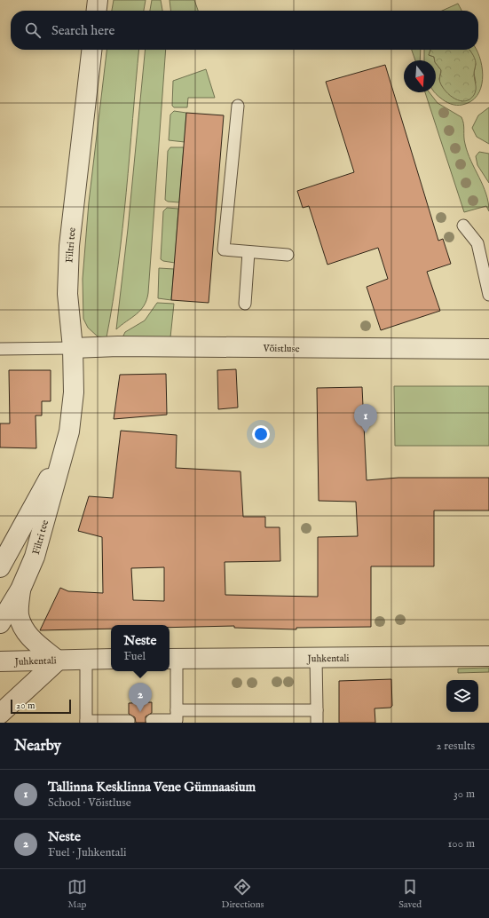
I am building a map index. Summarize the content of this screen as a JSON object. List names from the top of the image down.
{
  "streets": {
    "street": ["Filtri tee", "Võistluse", "Juhkentali"]
  },
  "crossings": [
    ["Filtri tee", "Võistluse"]
  ],
  "scale_bar": "20 m",
  "north": "bottom",
  "page": {
    "search": "Search here",
    "pins": ["1", "2"],
    "popup": ["Neste", "Fuel"],
    "scale": "20 m",
    "heading": ["Nearby", "2 results"],
    "list": [
      {
        "mark": "1",
        "name": "Tallinna Kesklinna Vene Gümnaasium",
        "note": "School · Võistluse",
        "value": "30 m"
      },
      {
        "mark": "2",
        "name": "Neste",
        "note": "Fuel · Juhkentali",
        "value": "100 m"
      }
    ],
    "nav": ["Map", "Directions", "Saved"]
  }
}
